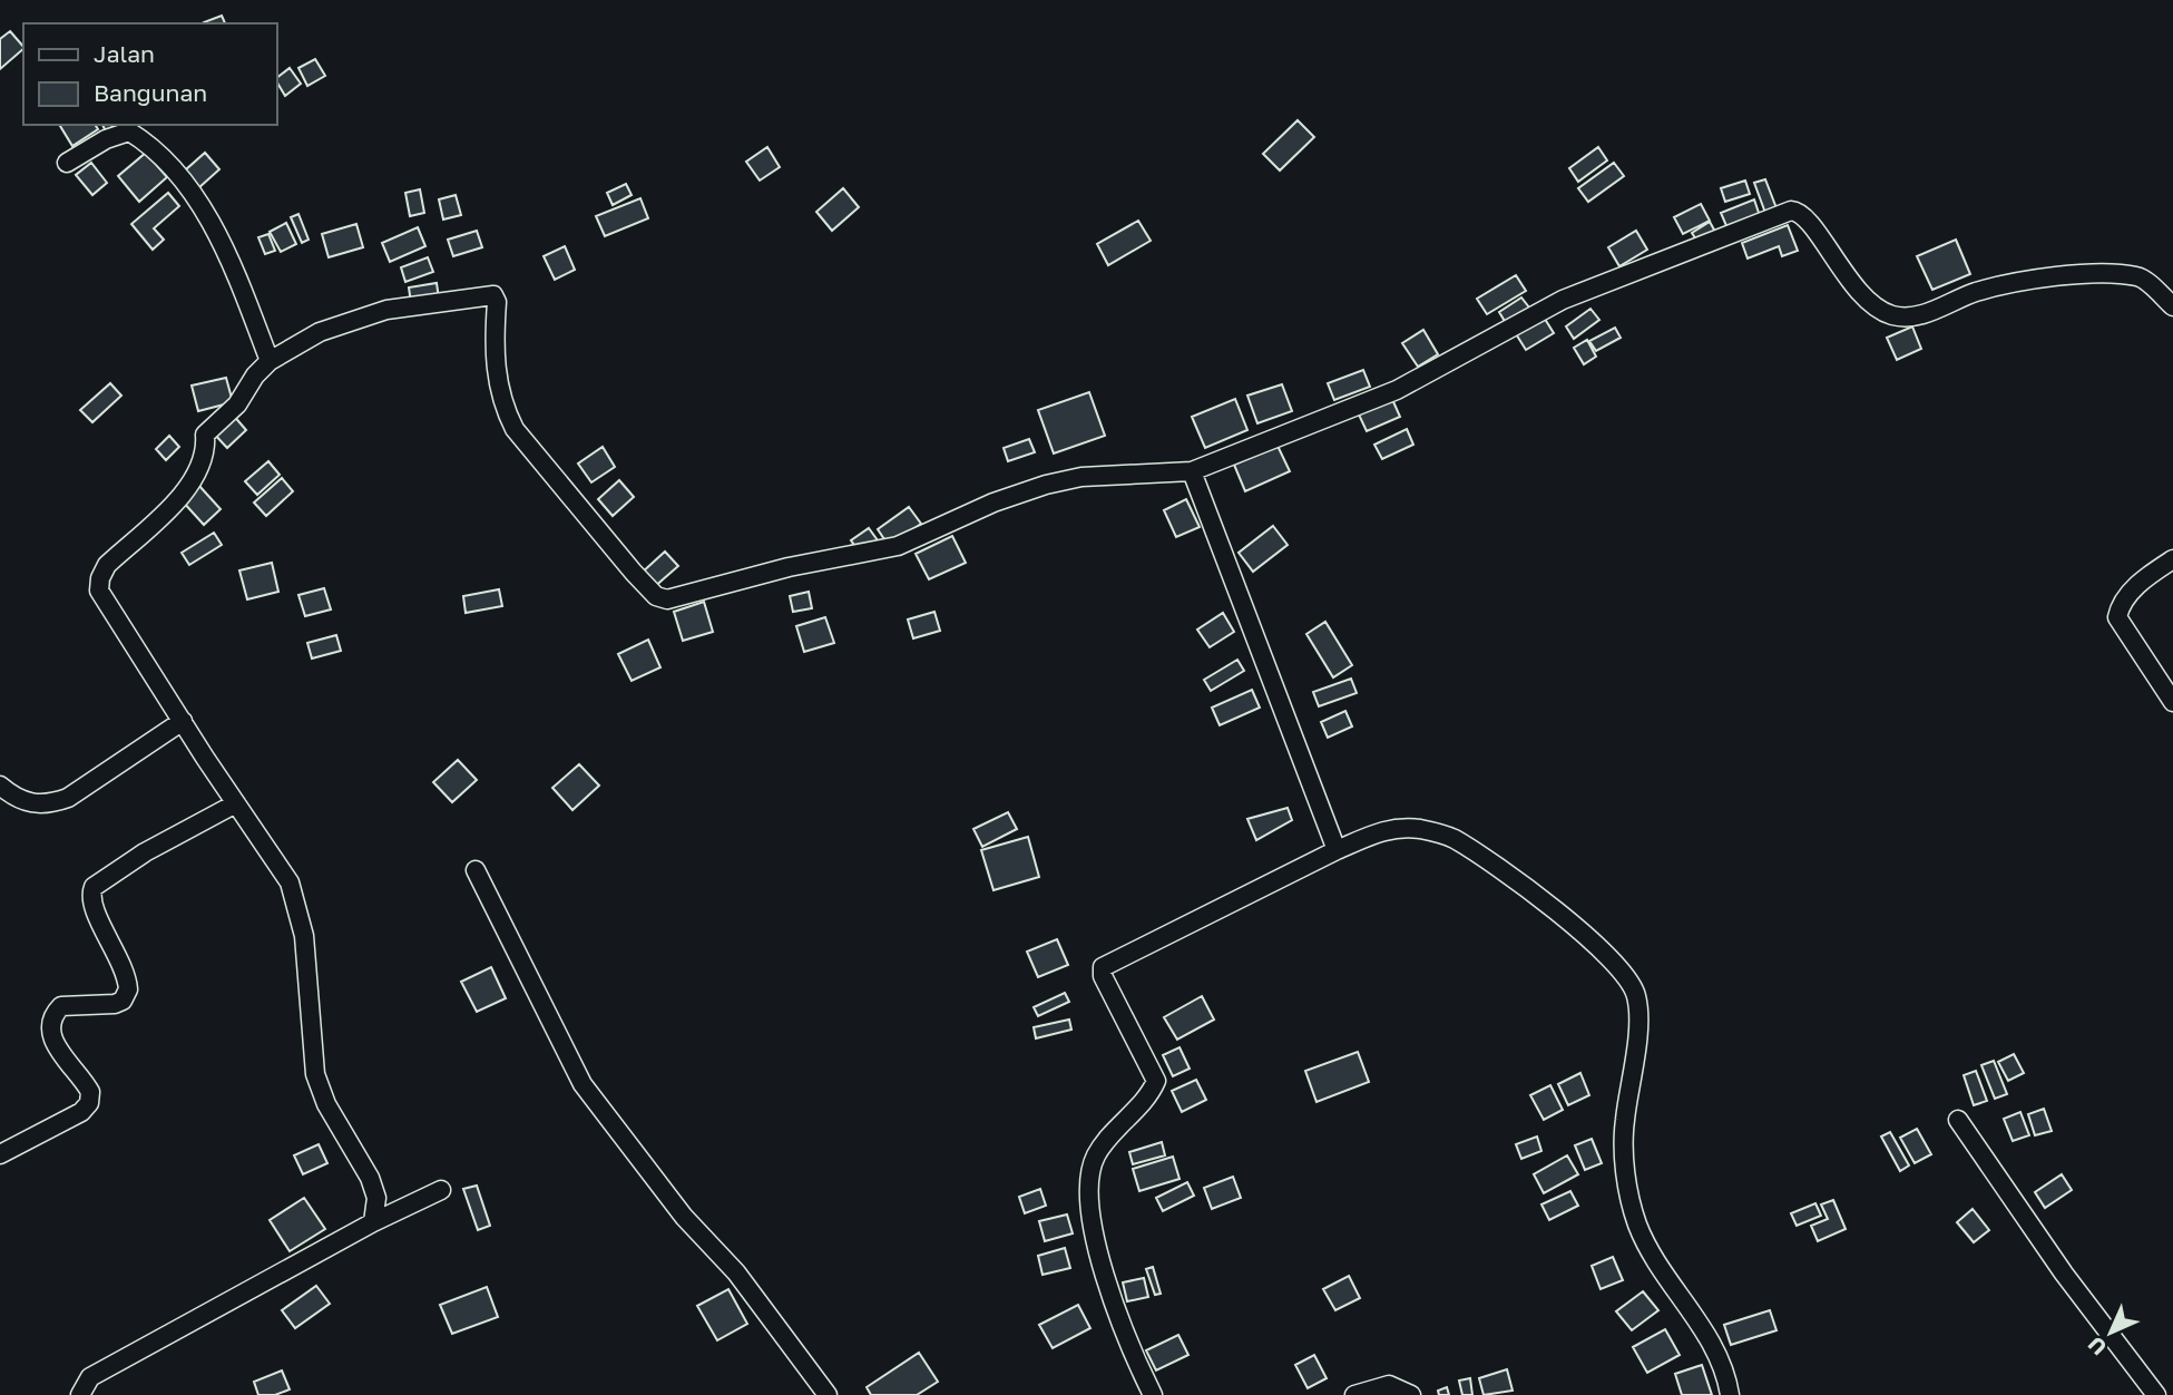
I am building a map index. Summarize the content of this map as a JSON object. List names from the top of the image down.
{
  "legend": ["Jalan", "Bangunan"],
  "north": "bottom left"
}
